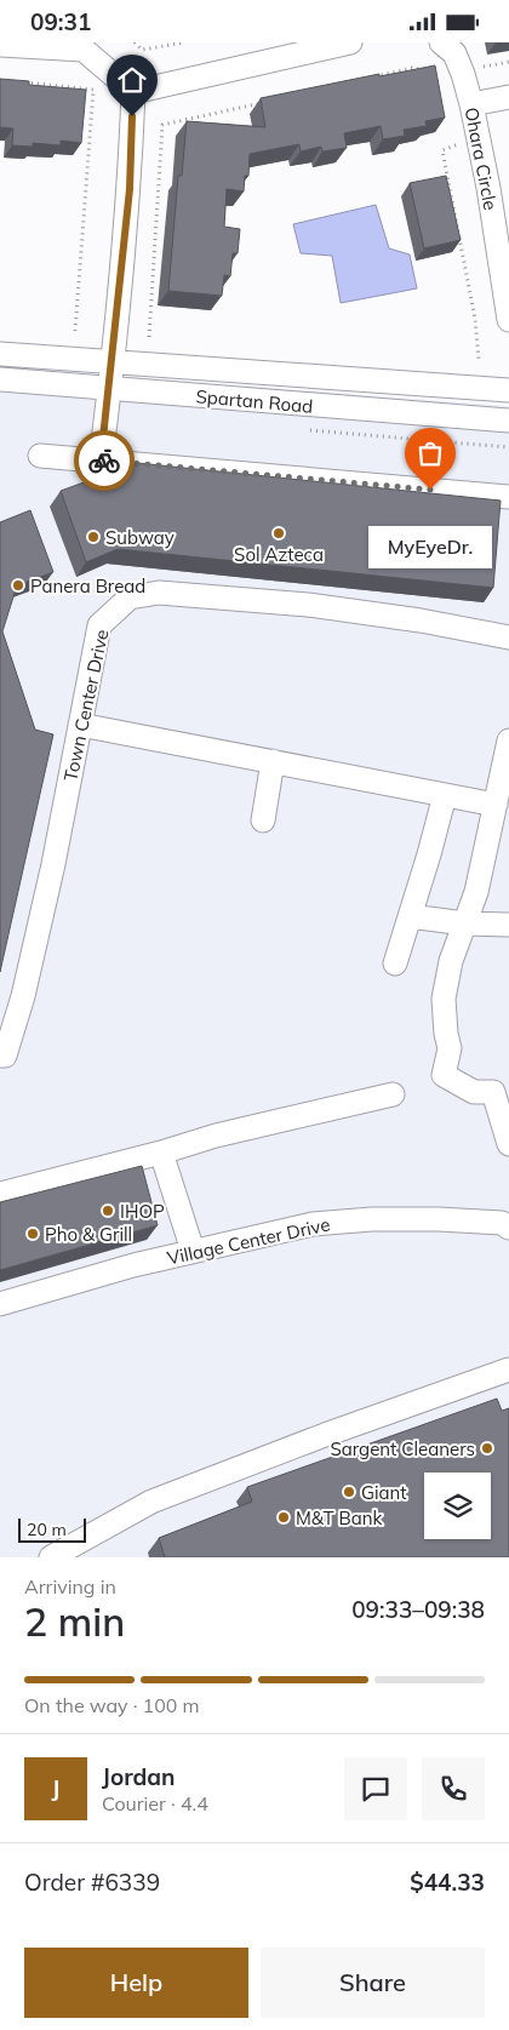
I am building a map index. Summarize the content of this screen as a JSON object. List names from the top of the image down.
{
  "streets": {
    "street": [
      "Ohara Circle",
      "Spartan Road",
      "Town Center Drive",
      "Village Center Drive"
    ]
  },
  "places": [
    "MyEyeDr.",
    "Sol Azteca",
    "Subway",
    "Panera Bread",
    "IHOP",
    "Pho & Grill",
    "Sargent Cleaners",
    "Giant",
    "M&T Bank"
  ],
  "scale_bar": "20 m",
  "page": {
    "status": "09:31",
    "bubble": "MyEyeDr.",
    "scale": "20 m",
    "heading": ["2 min", "Arriving in", "09:33–09:38"],
    "panel": [
      "Jordan",
      "Courier · 4.4",
      "Order #6339",
      "$44.33"
    ],
    "bar": "On the way · 100 m",
    "round": "J",
    "buttons": ["Help", "Share"]
  }
}
